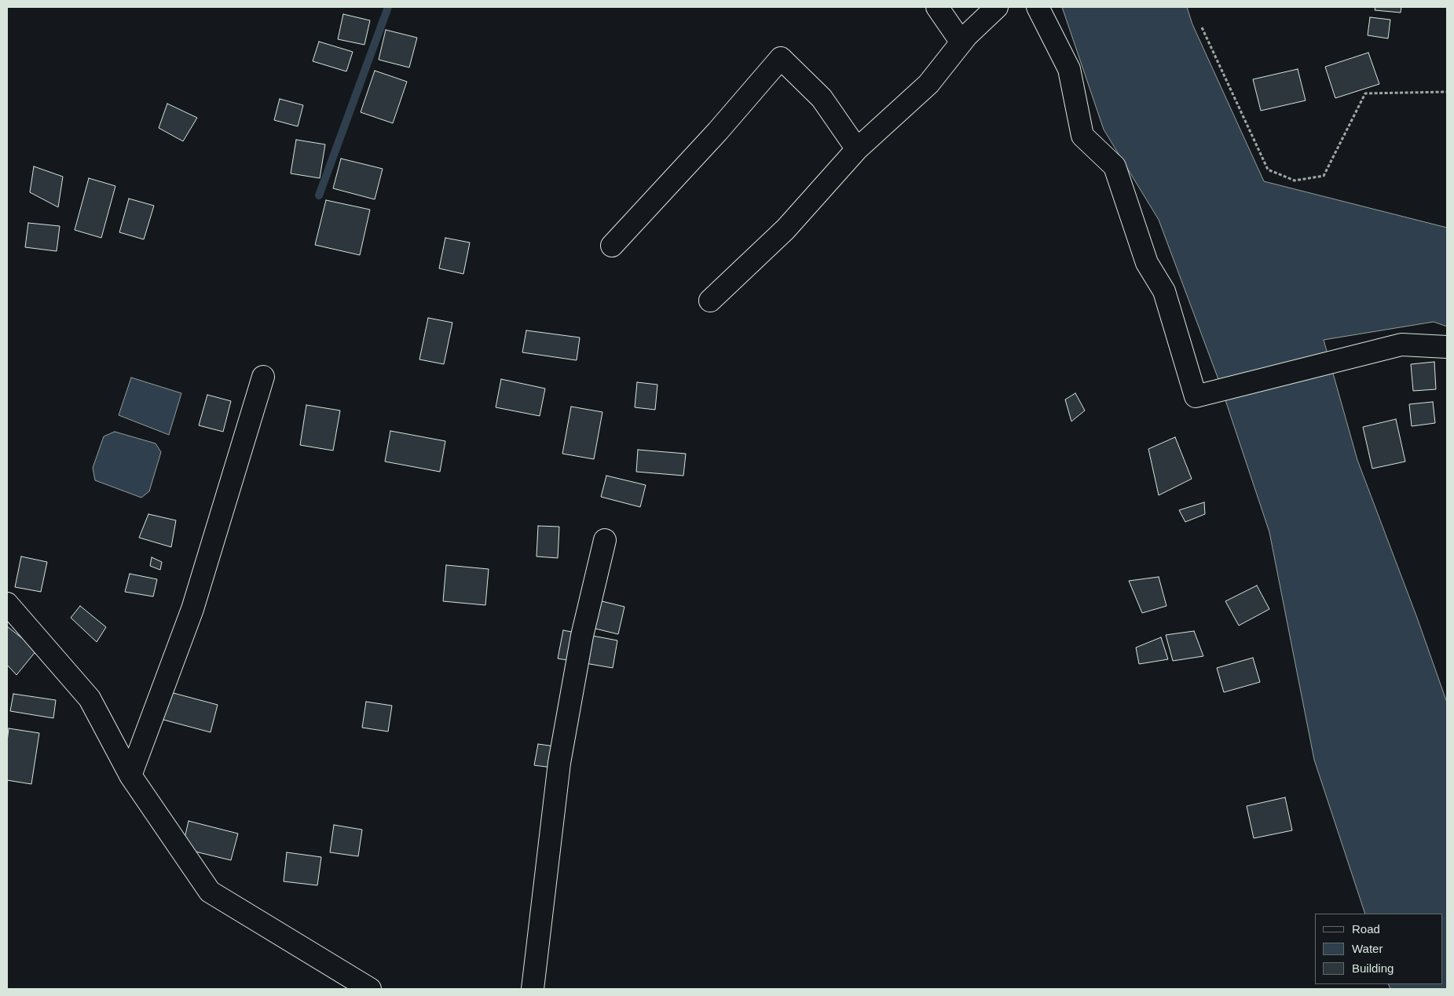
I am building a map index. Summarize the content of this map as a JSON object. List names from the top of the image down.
{
  "legend": ["Road", "Water", "Building"]
}
